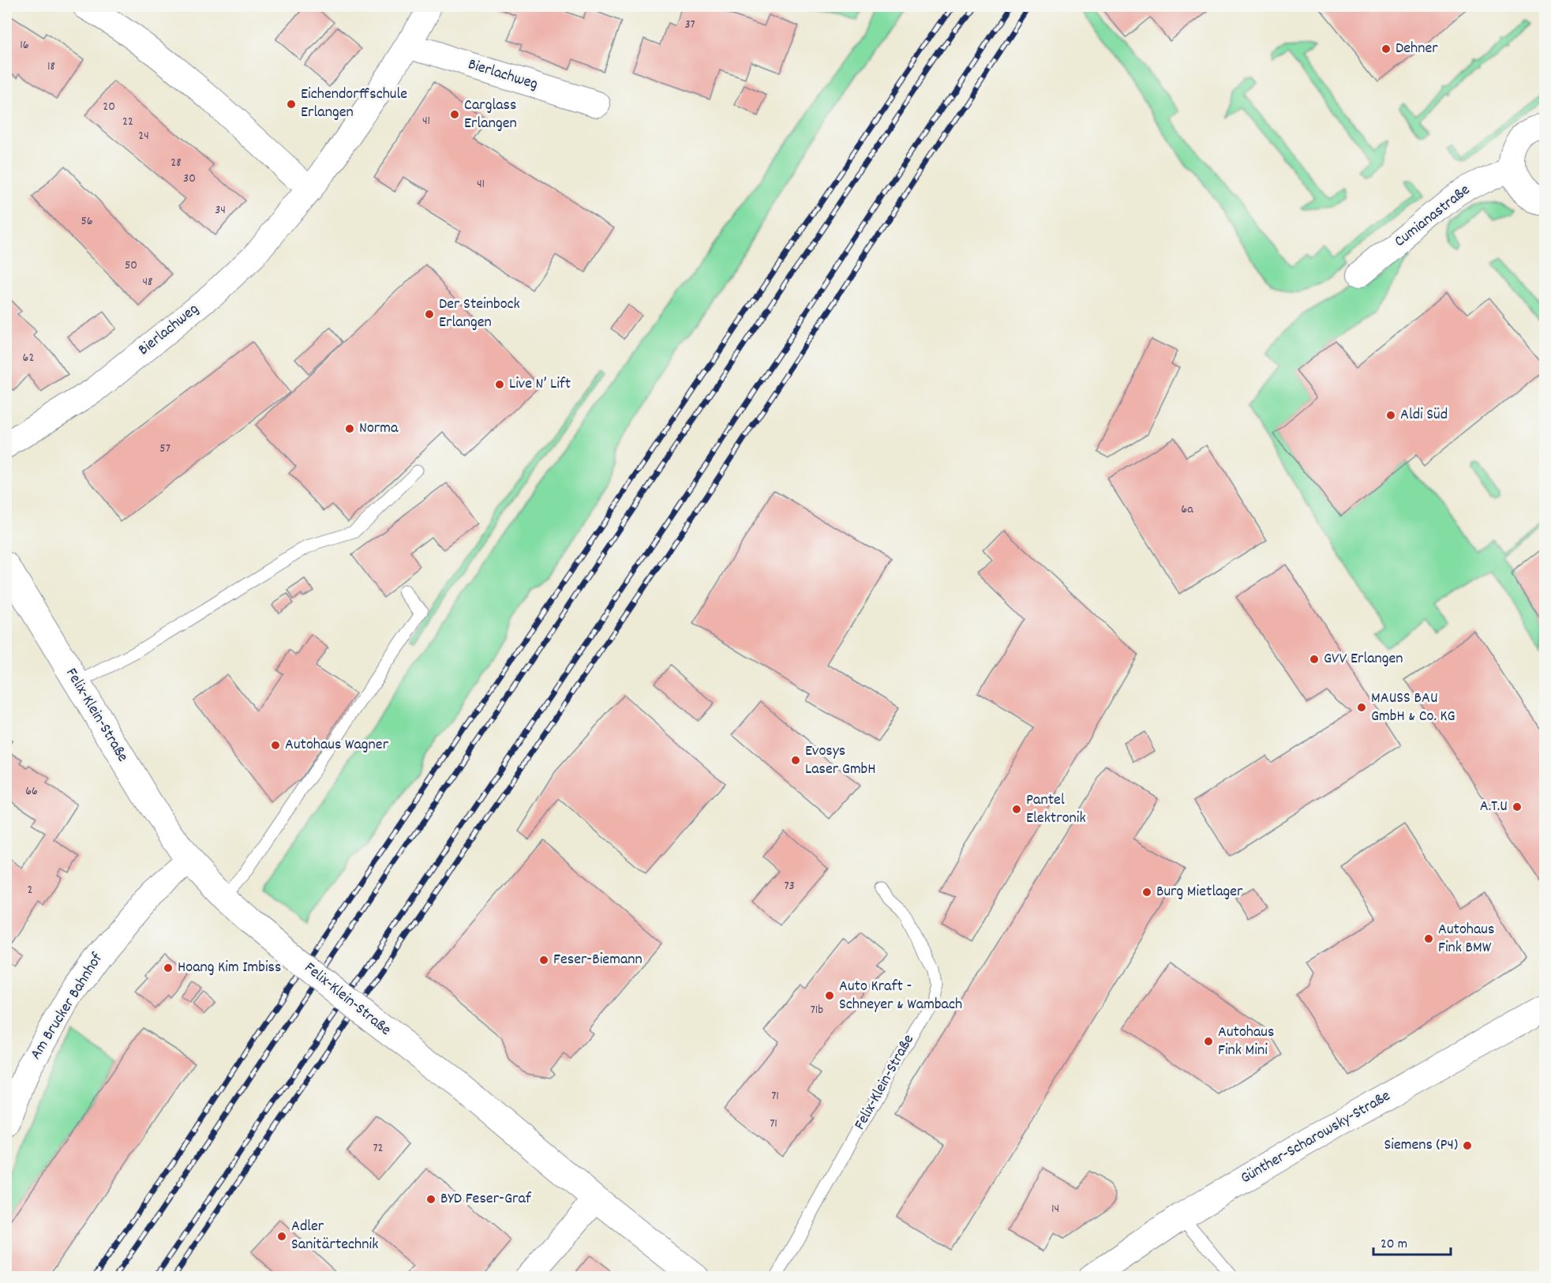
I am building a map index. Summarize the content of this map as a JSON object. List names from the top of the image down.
{
  "streets": {
    "street": [
      "Bierlachweg",
      "Cumianastraße",
      "Felix-Klein-Straße",
      "Am Brucker Bahnhof",
      "Günther-Scharowsky-Straße"
    ]
  },
  "crossings": [
    ["Felix-Klein-Straße", "Am Brucker Bahnhof"]
  ],
  "places": [
    "Dehner",
    "Eichendorffschule Erlangen",
    "Carglass Erlangen",
    "Der Steinbock Erlangen",
    "Live N’ Lift",
    "Aldi Süd",
    "Norma",
    "GVV Erlangen",
    "MAUSS BAU GmbH & Co. KG",
    "Autohaus Wagner",
    "Evosys Laser GmbH",
    "A.T.U",
    "Pantel Elektronik",
    "Burg Mietlager",
    "Autohaus Fink BMW",
    "Feser-Biemann",
    "Hoang Kim Imbiss",
    "Auto Kraft - Schneyer & Wambach",
    "Autohaus Fink Mini",
    "Siemens (P4)",
    "BYD Feser-Graf",
    "Adler Sanitärtechnik"
  ],
  "house_numbers": [
    "37",
    "16",
    "18",
    "20",
    "41",
    "22",
    "24",
    "28",
    "30",
    "41",
    "34",
    "56",
    "50",
    "48",
    "62",
    "57",
    "6a",
    "66",
    "73",
    "2",
    "71b",
    "71",
    "71",
    "72",
    "14"
  ],
  "scale_bar": "20 m"
}
